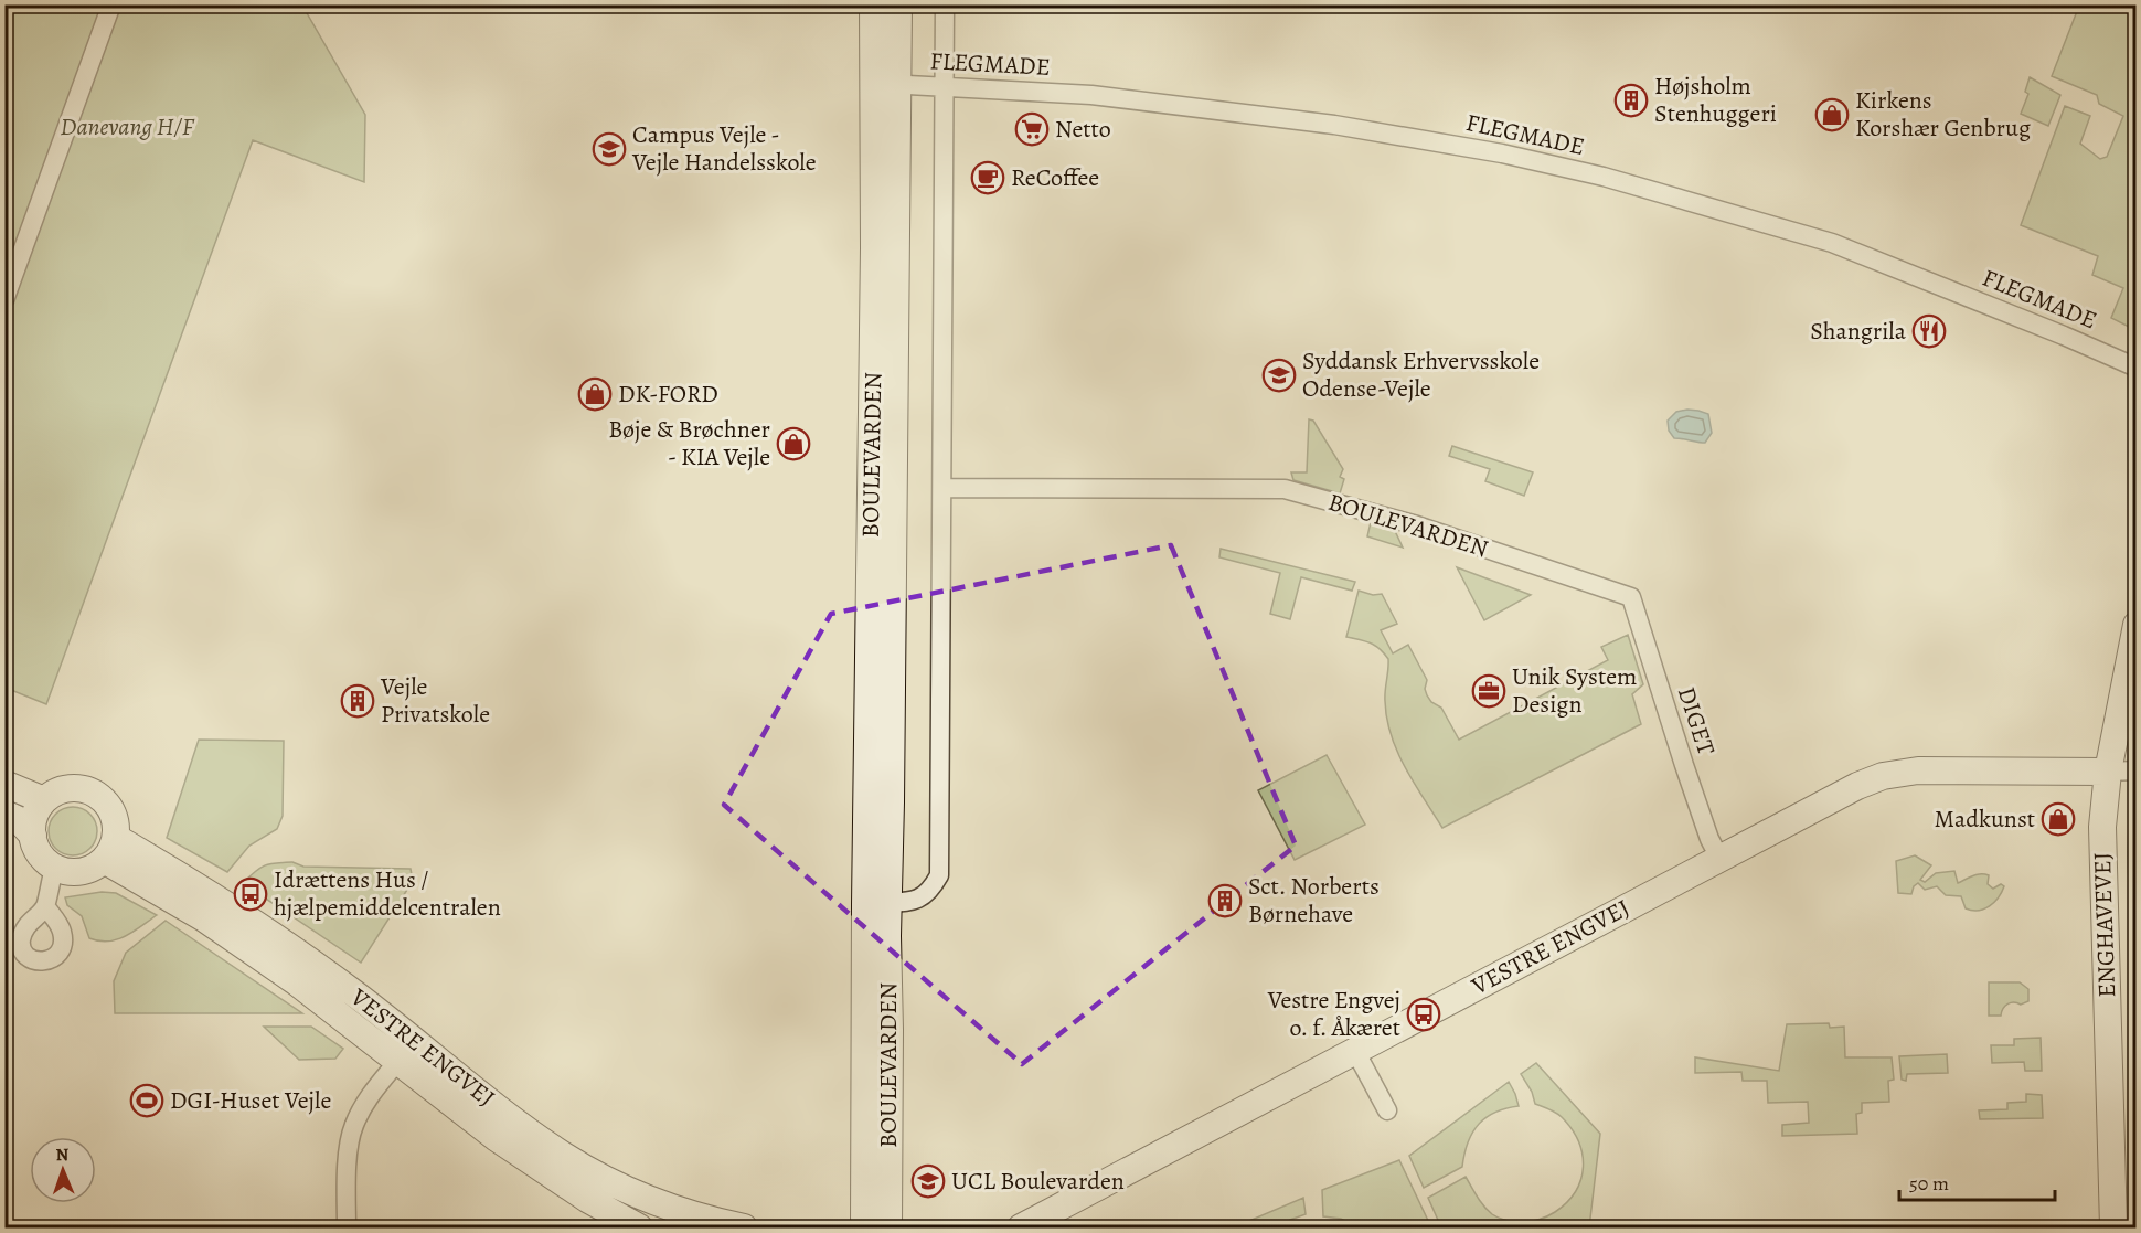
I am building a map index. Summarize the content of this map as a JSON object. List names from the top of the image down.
{
  "streets": {
    "street": [
      "FLEGMADE",
      "BOULEVARDEN",
      "DIGET",
      "ENGHAVEVEJ",
      "VESTRE ENGVEJ"
    ]
  },
  "crossings": [
    ["FLEGMADE", "BOULEVARDEN"],
    ["BOULEVARDEN", "DIGET"],
    ["DIGET", "VESTRE ENGVEJ"],
    ["ENGHAVEVEJ", "VESTRE ENGVEJ"]
  ],
  "parks": ["Danevang H/F"],
  "places": {
    "building": ["Højsholm Stenhuggeri", "Vejle Privatskole", "Sct. Norberts Børnehave"],
    "shop": [
      "Kirkens Korshær Genbrug",
      "DK-FORD",
      "Bøje & Brøchner - KIA Vejle",
      "Madkunst"
    ],
    "supermarket": ["Netto"],
    "school or university": ["Campus Vejle - Vejle Handelsskole", "Syddansk Erhvervsskole Odense-Vejle", "UCL Boulevarden"],
    "cafe": ["ReCoffee"],
    "restaurant": ["Shangrila"],
    "office": ["Unik System Design"],
    "bus stop": ["Idrættens Hus / hjælpemiddelcentralen", "Vestre Engvej o. f. Åkæret"],
    "sports": ["DGI-Huset Vejle"]
  },
  "scale_bar": "50 m",
  "north": "top"
}
